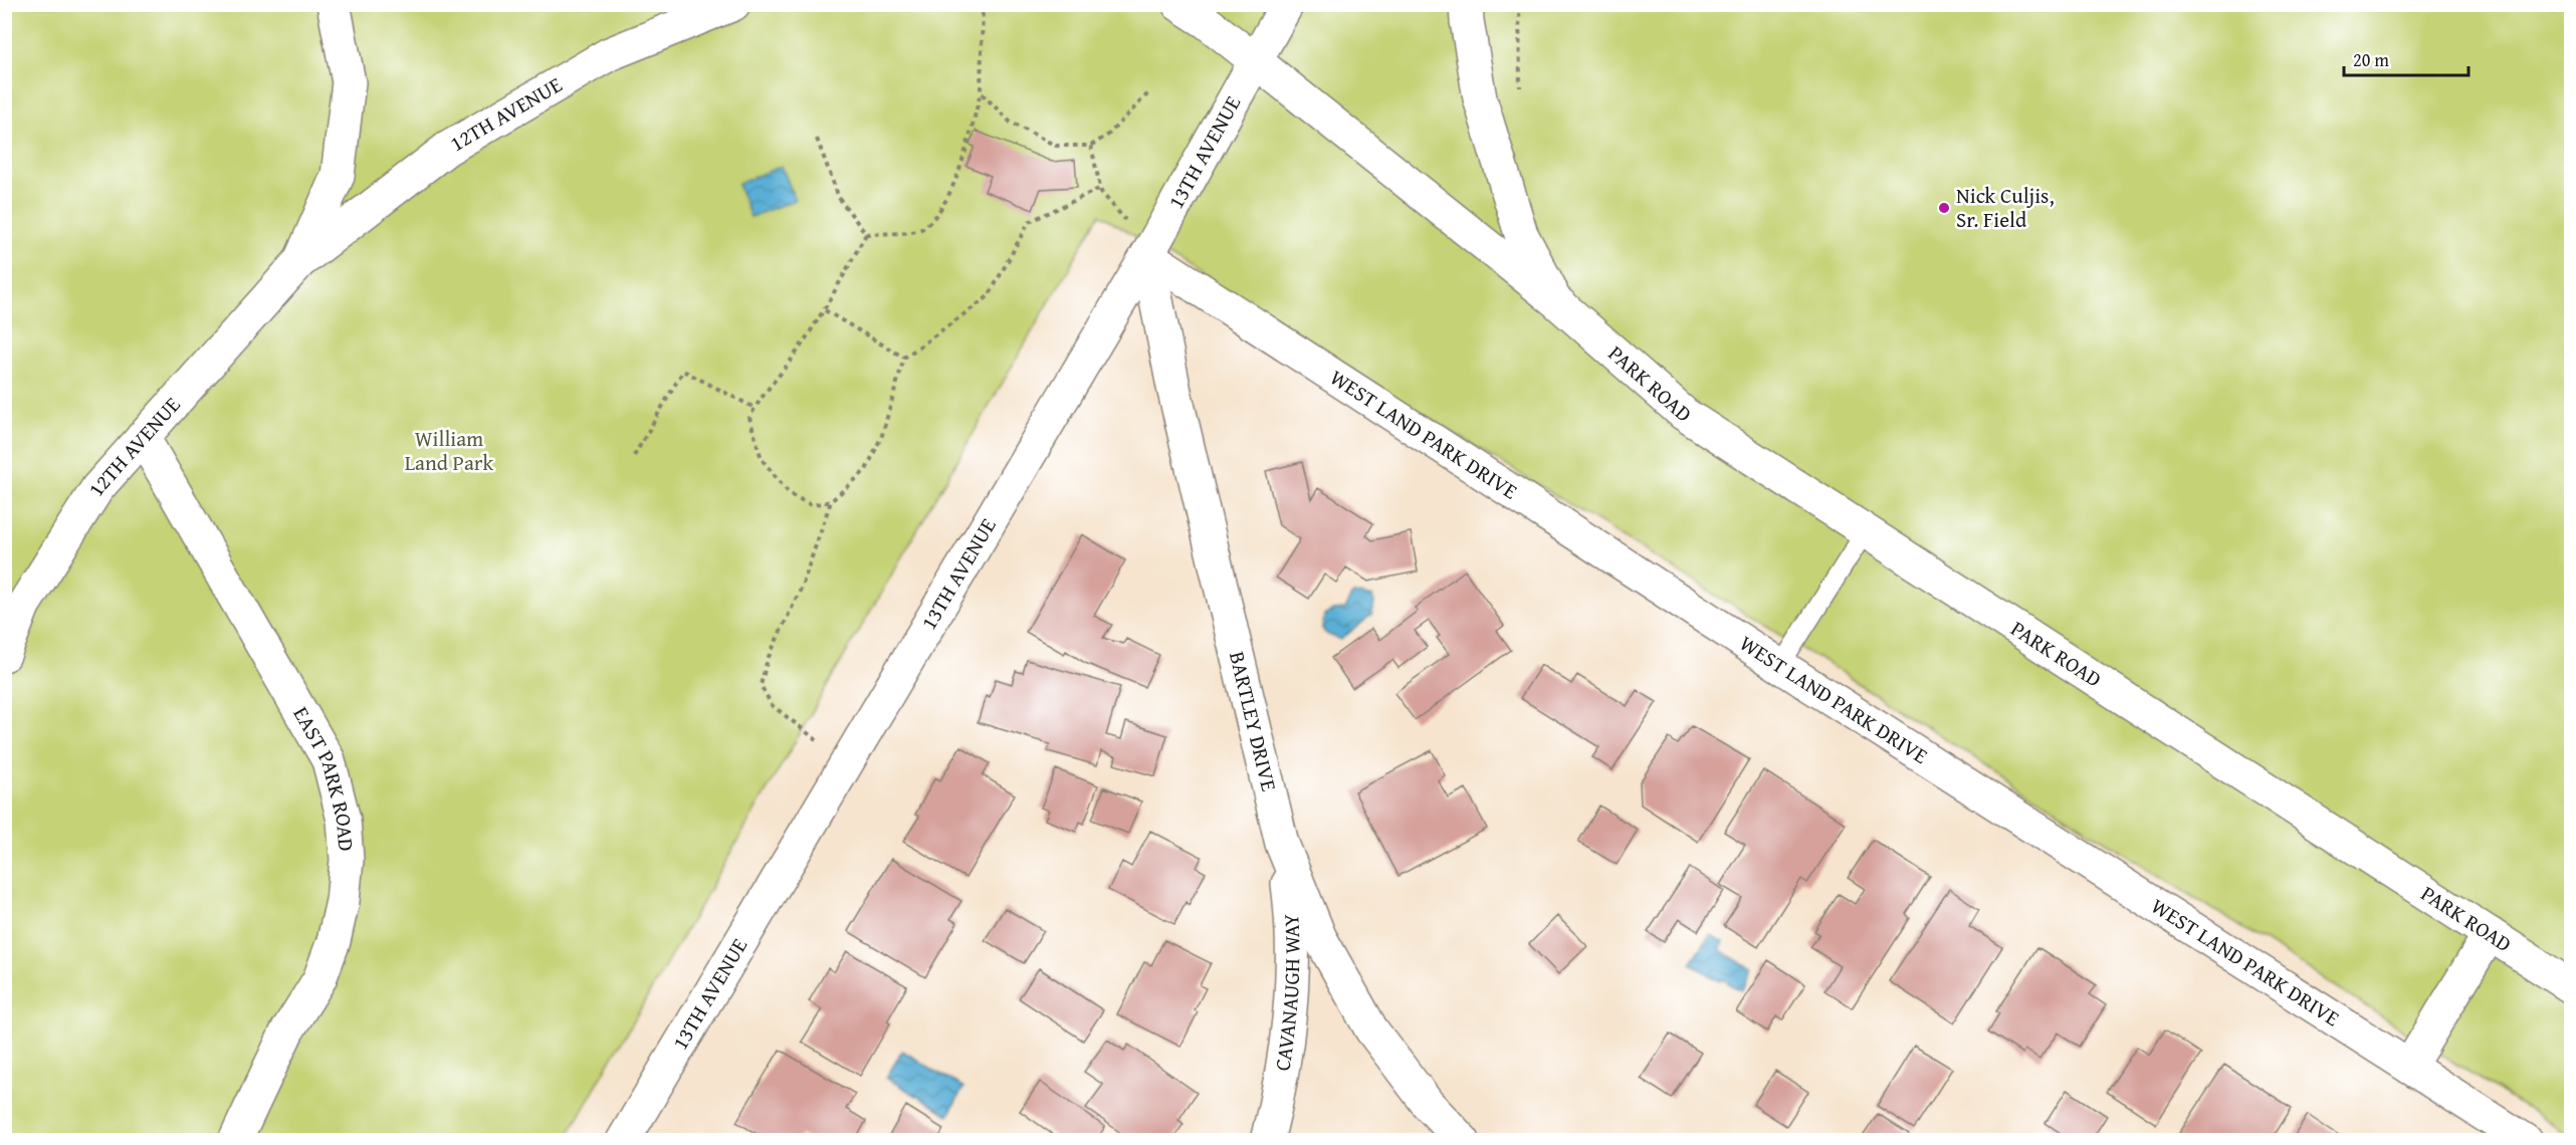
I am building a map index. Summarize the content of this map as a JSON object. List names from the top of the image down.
{
  "streets": {
    "street": [
      "12TH AVENUE",
      "13TH AVENUE",
      "PARK ROAD",
      "WEST LAND PARK DRIVE",
      "BARTLEY DRIVE",
      "EAST PARK ROAD",
      "CAVANAUGH WAY"
    ]
  },
  "crossings": [
    ["12TH AVENUE", "EAST PARK ROAD"],
    ["13TH AVENUE", "PARK ROAD"],
    ["13TH AVENUE", "WEST LAND PARK DRIVE"],
    ["13TH AVENUE", "BARTLEY DRIVE"],
    ["WEST LAND PARK DRIVE", "BARTLEY DRIVE"],
    ["BARTLEY DRIVE", "CAVANAUGH WAY"]
  ],
  "parks": ["William Land Park"],
  "places": ["Nick Culjis, Sr. Field"],
  "scale_bar": "20 m"
}
